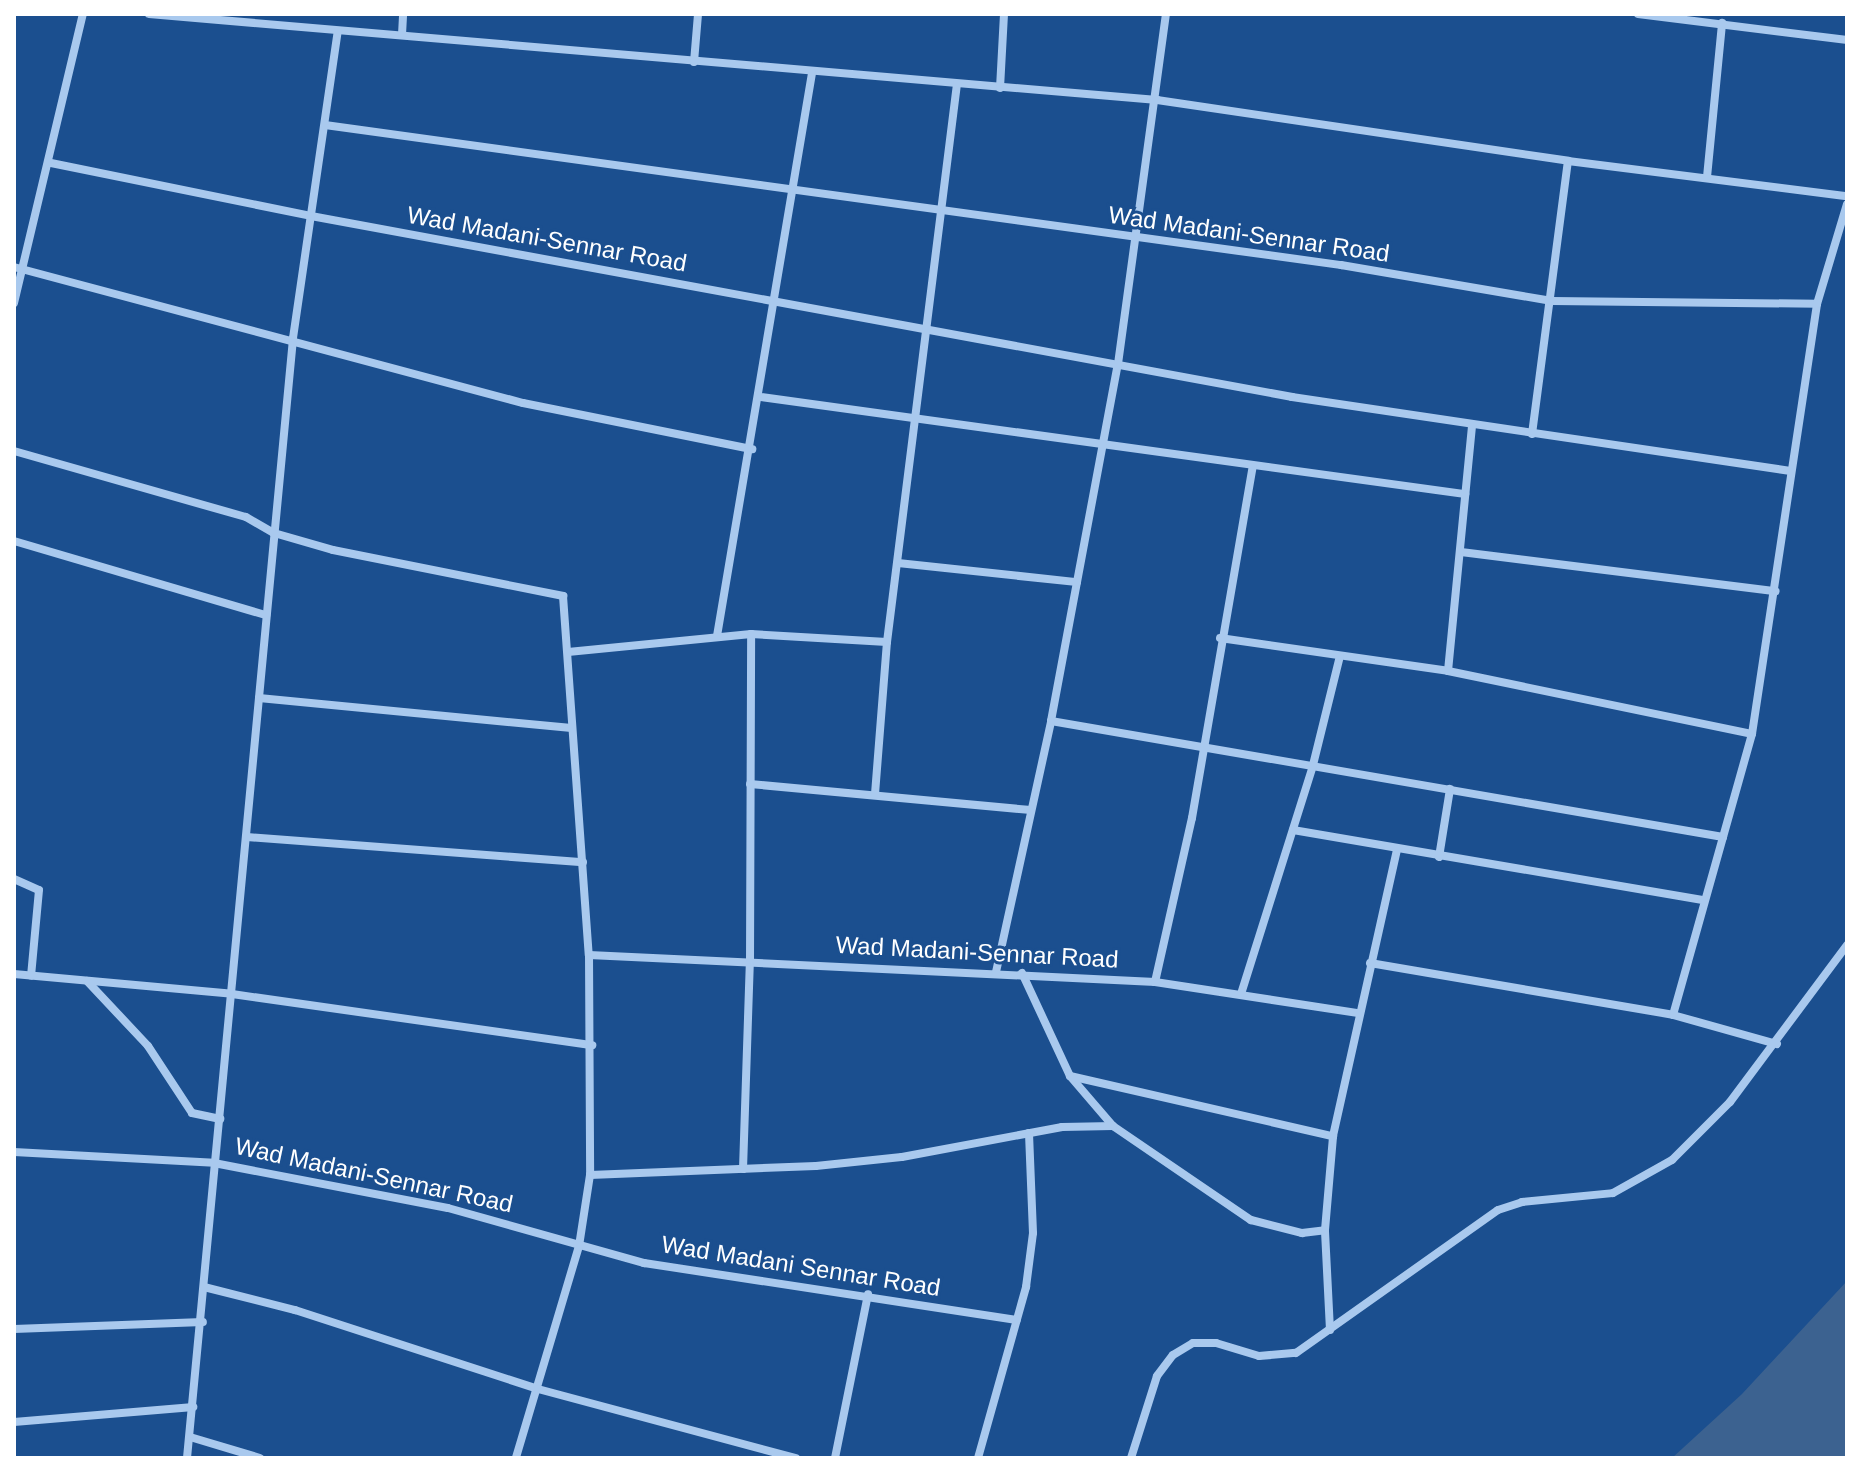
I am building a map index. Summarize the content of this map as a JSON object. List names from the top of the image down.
{
  "streets": {
    "street": ["Wad Madani-Sennar Road", "Wad Madani Sennar Road"]
  },
  "crossings": [
    ["Wad Madani-Sennar Road", "Wad Madani Sennar Road"]
  ]
}
